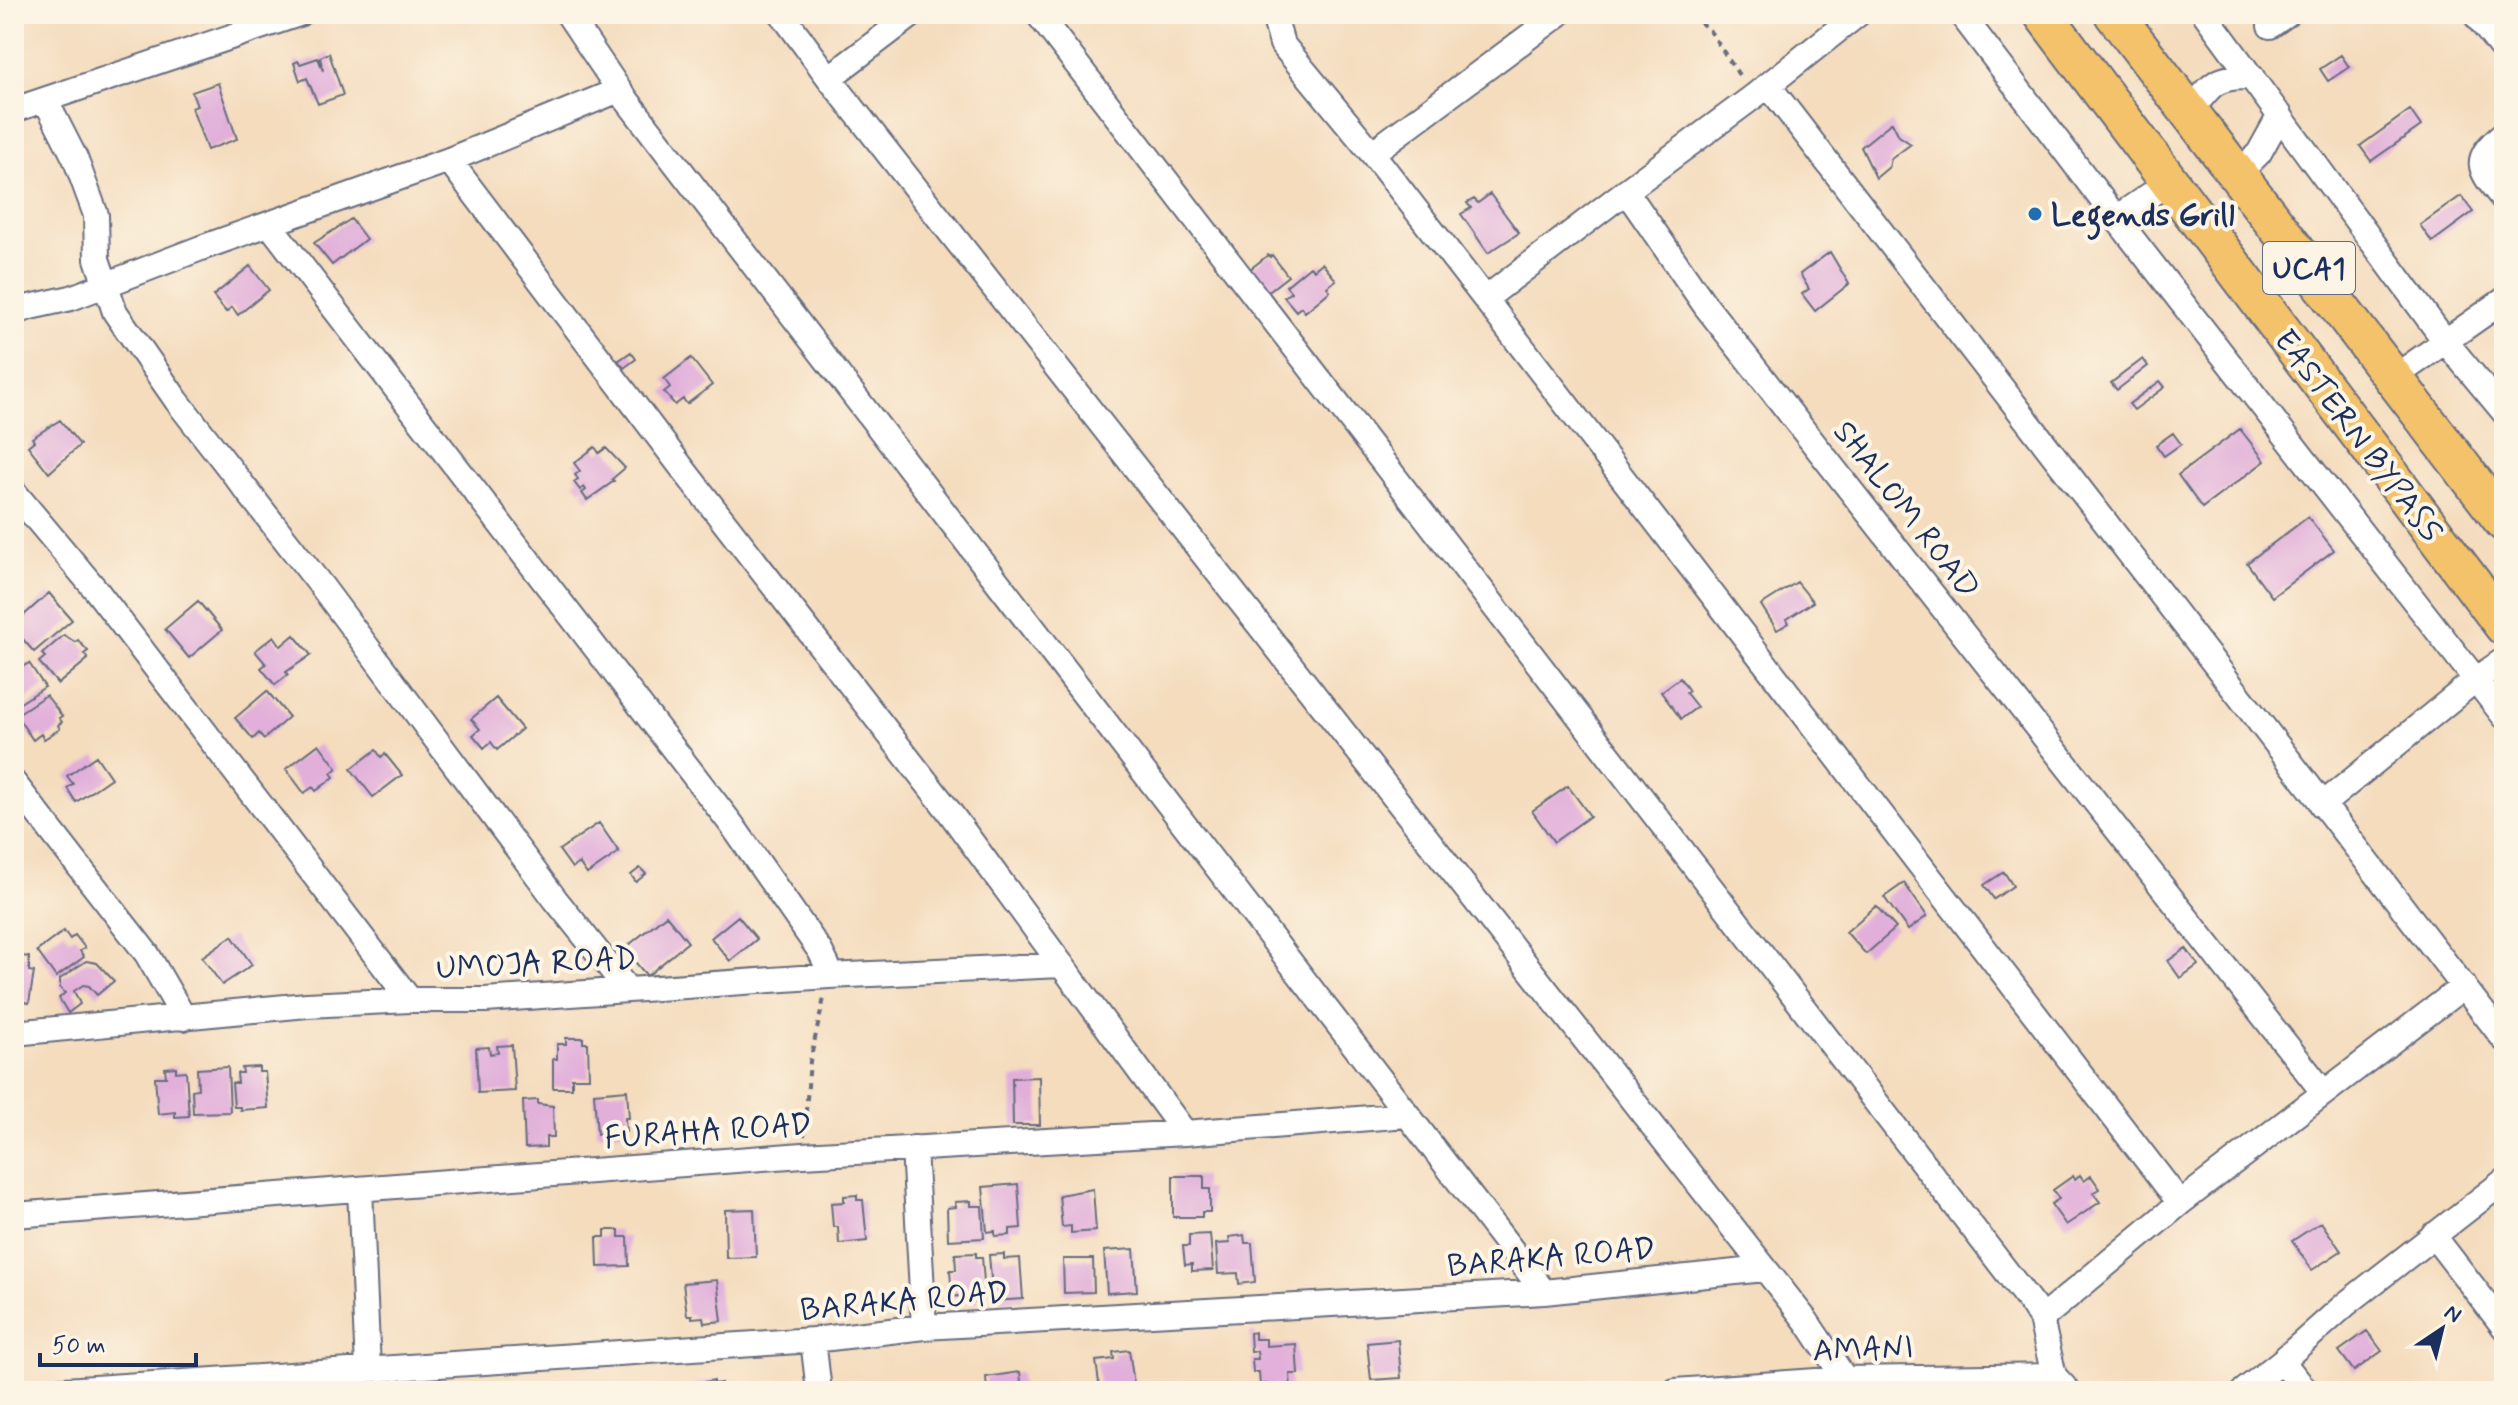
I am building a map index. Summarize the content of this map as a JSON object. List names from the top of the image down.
{
  "streets": {
    "main road": ["UCA1", "EASTERN BYPASS"],
    "street": [
      "SHALOM ROAD",
      "UMOJA ROAD",
      "FURAHA ROAD",
      "BARAKA ROAD",
      "AMANI"
    ]
  },
  "places": ["Legends Grill"],
  "scale_bar": "50 m",
  "north": "top right"
}
